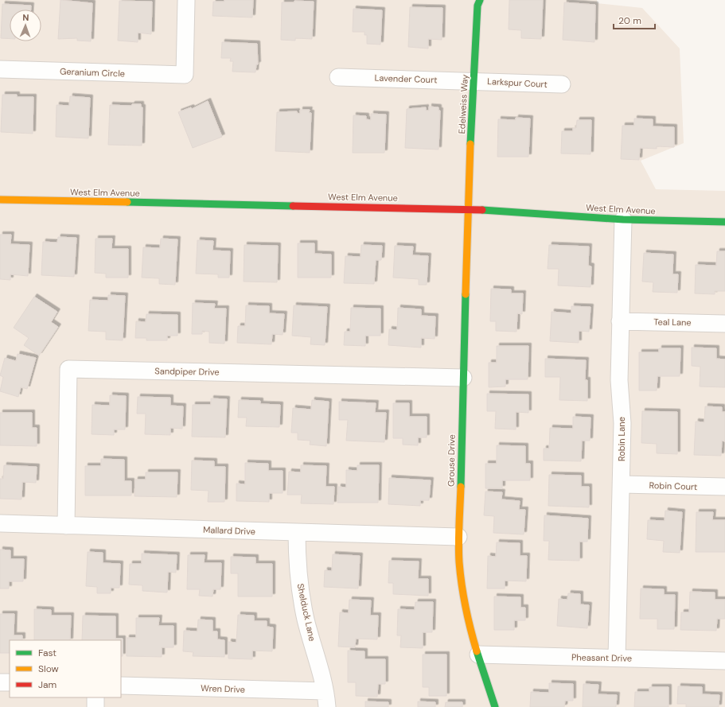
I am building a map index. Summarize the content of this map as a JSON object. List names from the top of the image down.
{
  "streets": {
    "street": [
      "Geranium Circle",
      "Lavender Court",
      "Larkspur Court",
      "Edelweiss Way",
      "West Elm Avenue",
      "Teal Lane",
      "Sandpiper Drive",
      "Robin Lane",
      "Grouse Drive",
      "Robin Court",
      "Mallard Drive",
      "Shelduck Lane",
      "Pheasant Drive",
      "Wren Drive"
    ]
  },
  "crossings": [
    ["Lavender Court", "Larkspur Court"],
    ["Lavender Court", "Edelweiss Way"],
    ["Larkspur Court", "Edelweiss Way"],
    ["Edelweiss Way", "West Elm Avenue"],
    ["Edelweiss Way", "Grouse Drive"],
    ["West Elm Avenue", "Robin Lane"],
    ["West Elm Avenue", "Grouse Drive"],
    ["Teal Lane", "Robin Lane"],
    ["Sandpiper Drive", "Grouse Drive"],
    ["Sandpiper Drive", "Mallard Drive"],
    ["Robin Lane", "Robin Court"],
    ["Robin Lane", "Pheasant Drive"],
    ["Grouse Drive", "Mallard Drive"],
    ["Grouse Drive", "Pheasant Drive"],
    ["Mallard Drive", "Shelduck Lane"],
    ["Shelduck Lane", "Wren Drive"]
  ],
  "legend": ["Fast", "Slow", "Jam"],
  "scale_bar": "20 m",
  "north": "top"
}
